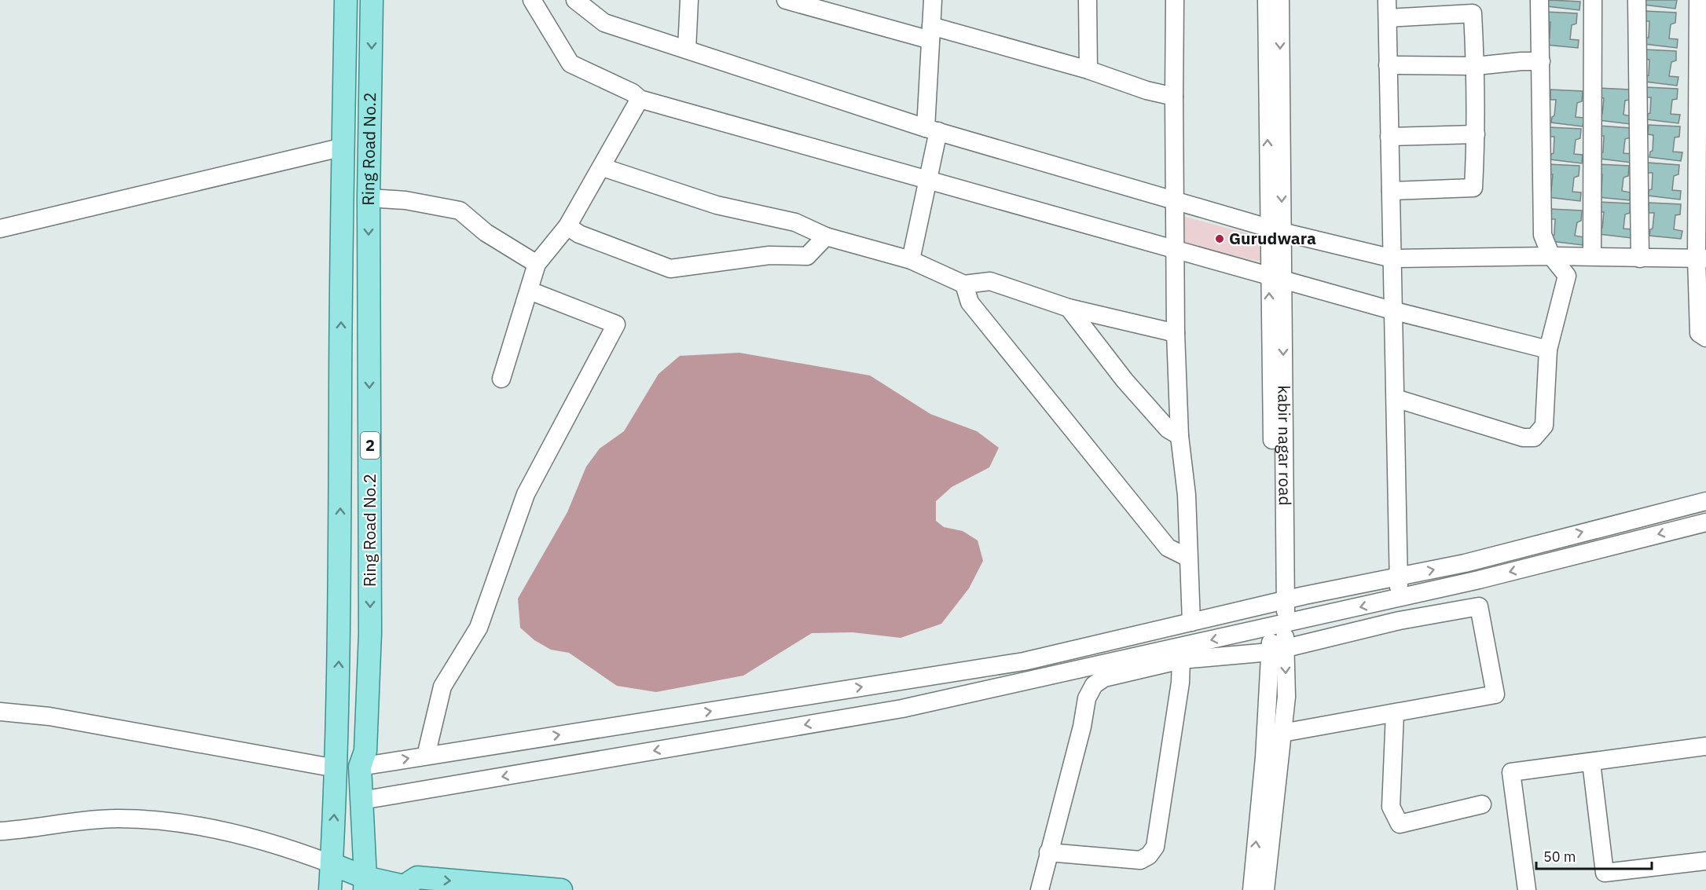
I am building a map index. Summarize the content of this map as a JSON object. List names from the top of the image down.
{
  "streets": {
    "main road": ["Ring Road No.2", "2"],
    "street": ["kabir nagar road"]
  },
  "places": ["Gurudwara"],
  "scale_bar": "50 m"
}
